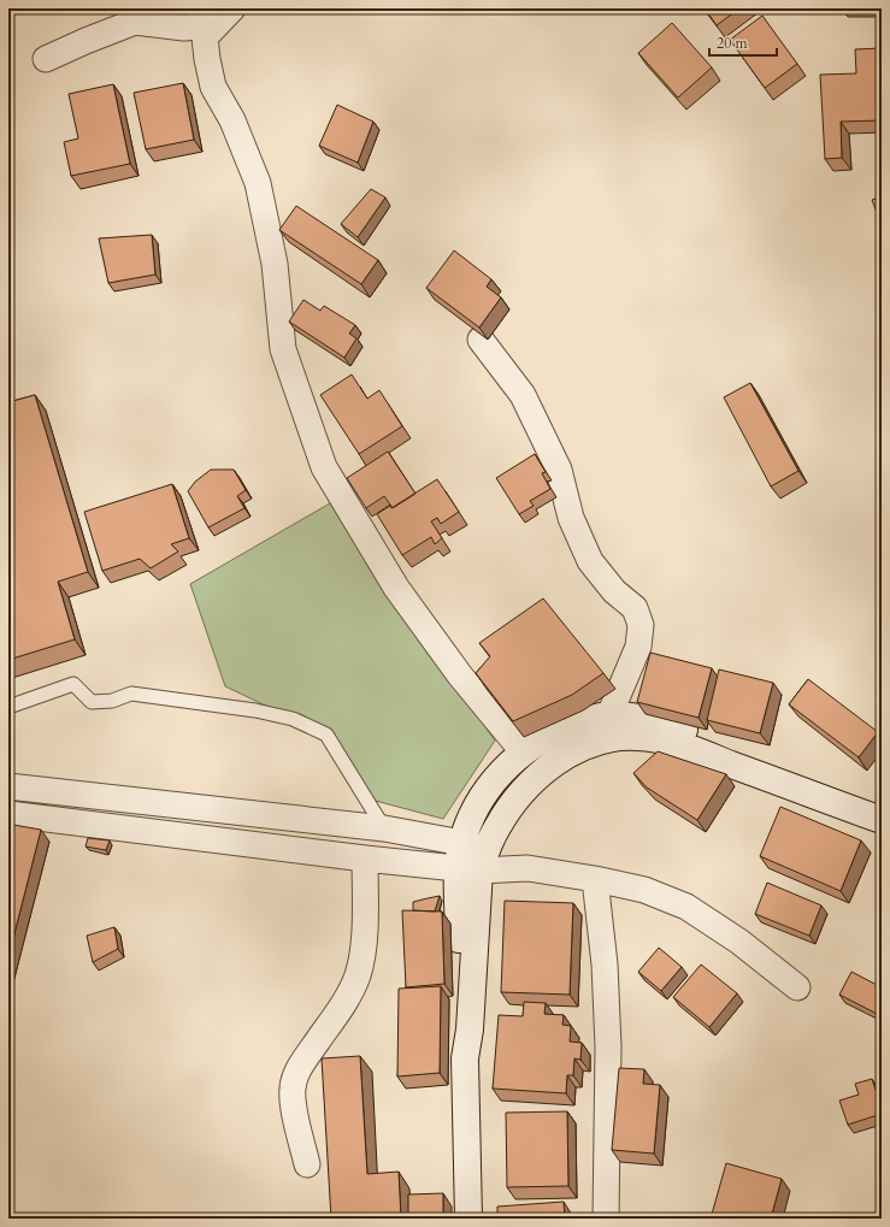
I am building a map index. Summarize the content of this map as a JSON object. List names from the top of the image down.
{
  "scale_bar": "20 m"
}
